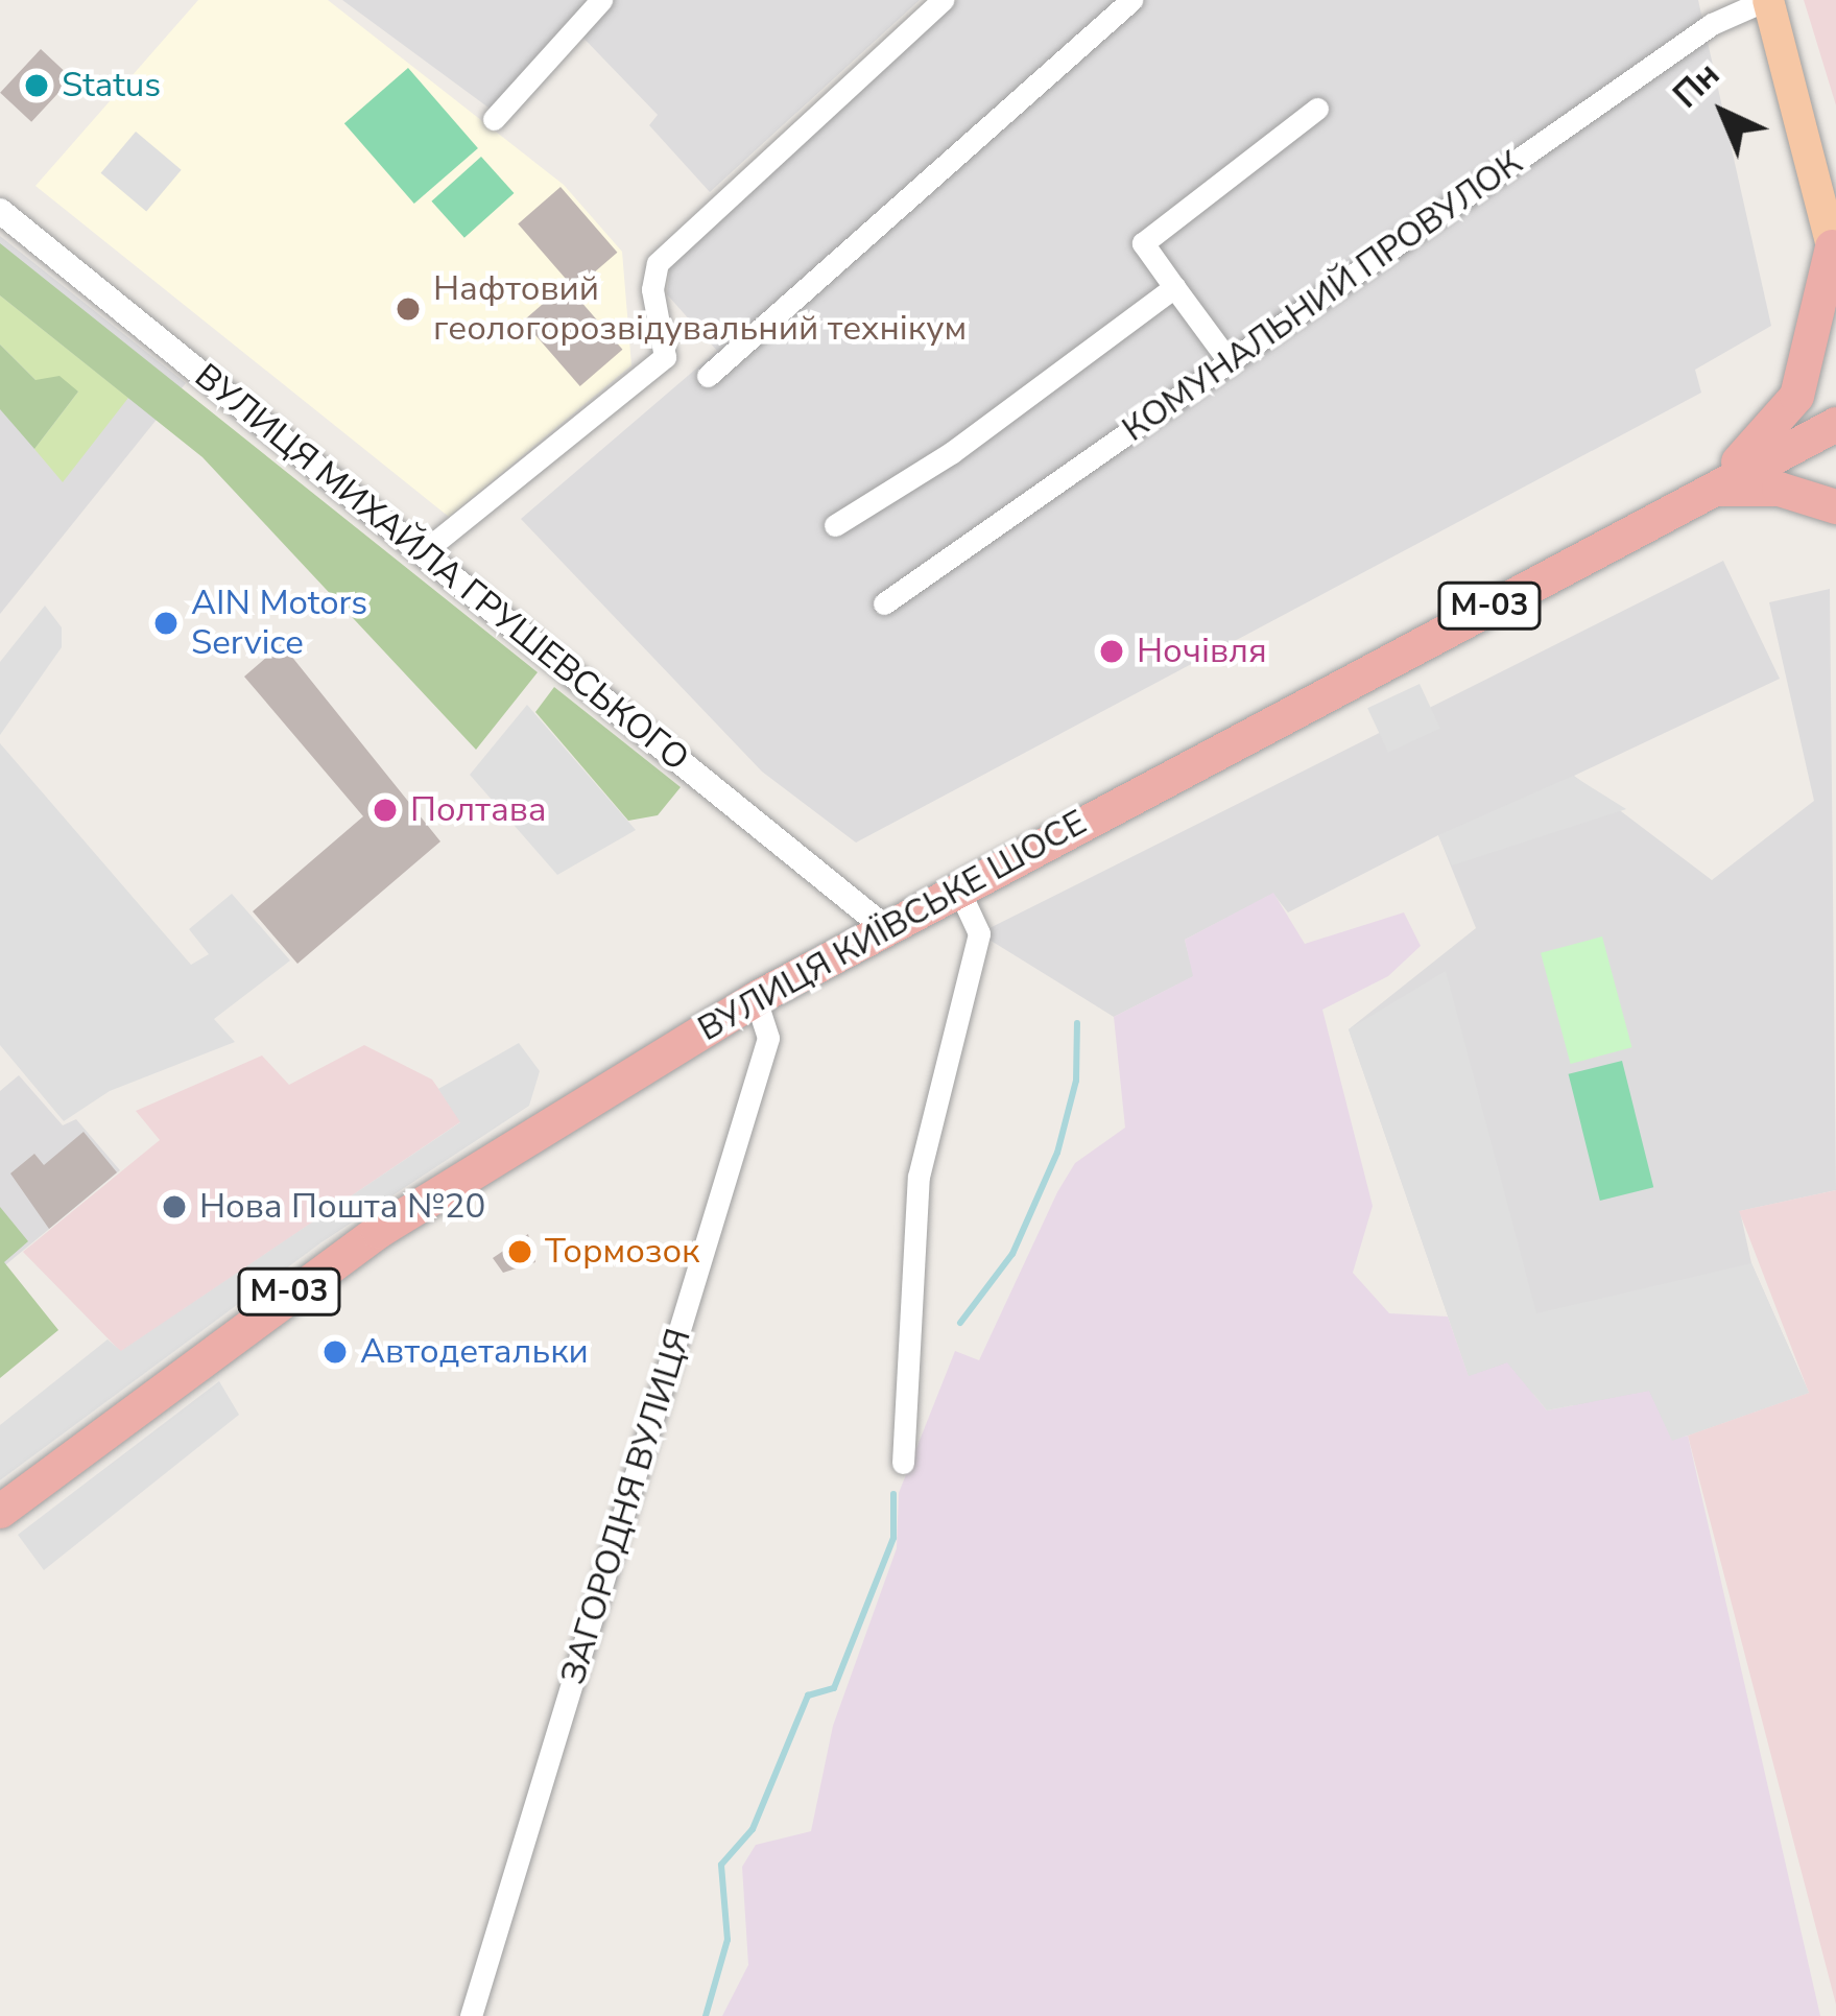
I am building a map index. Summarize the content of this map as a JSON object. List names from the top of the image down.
{
  "streets": {
    "highway": ["М-03", "ВУЛИЦЯ КИЇВСЬКЕ ШОСЕ"],
    "street": ["КОМУНАЛЬНИЙ ПРОВУЛОК", "ВУЛИЦЯ МИХАЙЛА ГРУШЕВСЬКОГО", "ЗАГОРОДНЯ ВУЛИЦЯ"]
  },
  "crossings": [
    ["ВУЛИЦЯ МИХАЙЛА ГРУШЕВСЬКОГО", "ВУЛИЦЯ КИЇВСЬКЕ ШОСЕ"],
    ["ВУЛИЦЯ КИЇВСЬКЕ ШОСЕ", "ЗАГОРОДНЯ ВУЛИЦЯ"]
  ],
  "places": [
    "Status",
    "Нафтовий геологорозвідувальний технікум",
    "AIN Motors Service",
    "Ночівля",
    "Полтава",
    "Нова Пошта №20",
    "Тормозок",
    "Автодетальки"
  ],
  "north": "top left"
}
